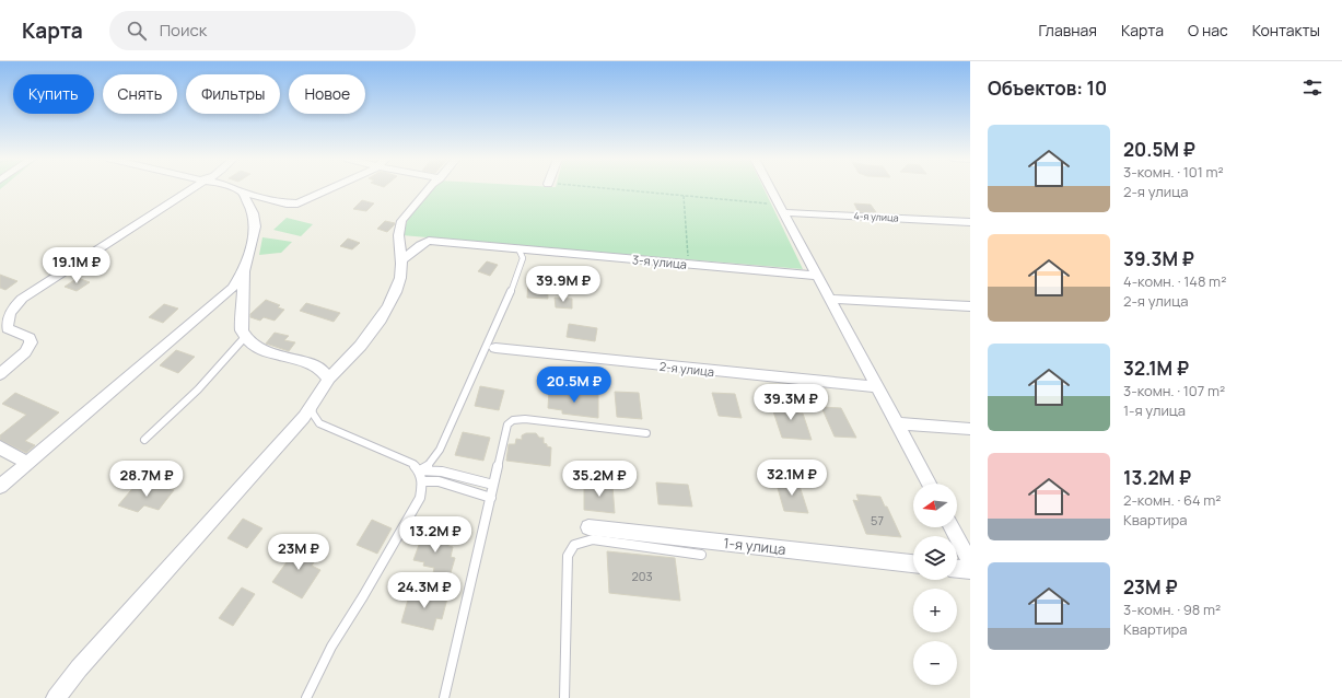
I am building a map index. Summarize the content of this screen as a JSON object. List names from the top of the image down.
{
  "streets": {
    "street": [
      "4-я улица",
      "3-я улица",
      "2-я улица",
      "1-я улица"
    ]
  },
  "house_numbers": ["57", "203"],
  "north": "left",
  "page": {
    "header": "Карта",
    "search": "Поиск",
    "nav": [
      "Главная",
      "Карта",
      "О нас",
      "Контакты"
    ],
    "heading": "Объектов: 10",
    "chip": [
      "Купить",
      "Снять",
      "Фильтры",
      "Новое"
    ],
    "list": [
      {
        "name": "20.5M ₽",
        "note": "3-комн. · 101 m² · 2-я улица"
      },
      {
        "name": "39.3M ₽",
        "note": "4-комн. · 148 m² · 2-я улица"
      },
      {
        "name": "32.1M ₽",
        "note": "3-комн. · 107 m² · 1-я улица"
      },
      {
        "name": "13.2M ₽",
        "note": "2-комн. · 64 m² · Квартира"
      },
      {
        "name": "23M ₽",
        "note": "3-комн. · 98 m² · Квартира"
      }
    ],
    "price": [
      "19.1M ₽",
      "39.9M ₽",
      "20.5M ₽",
      "39.3M ₽",
      "32.1M ₽",
      "28.7M ₽",
      "35.2M ₽",
      "13.2M ₽",
      "23M ₽",
      "24.3M ₽"
    ],
    "map_buttons": ["+", "−"]
  }
}
